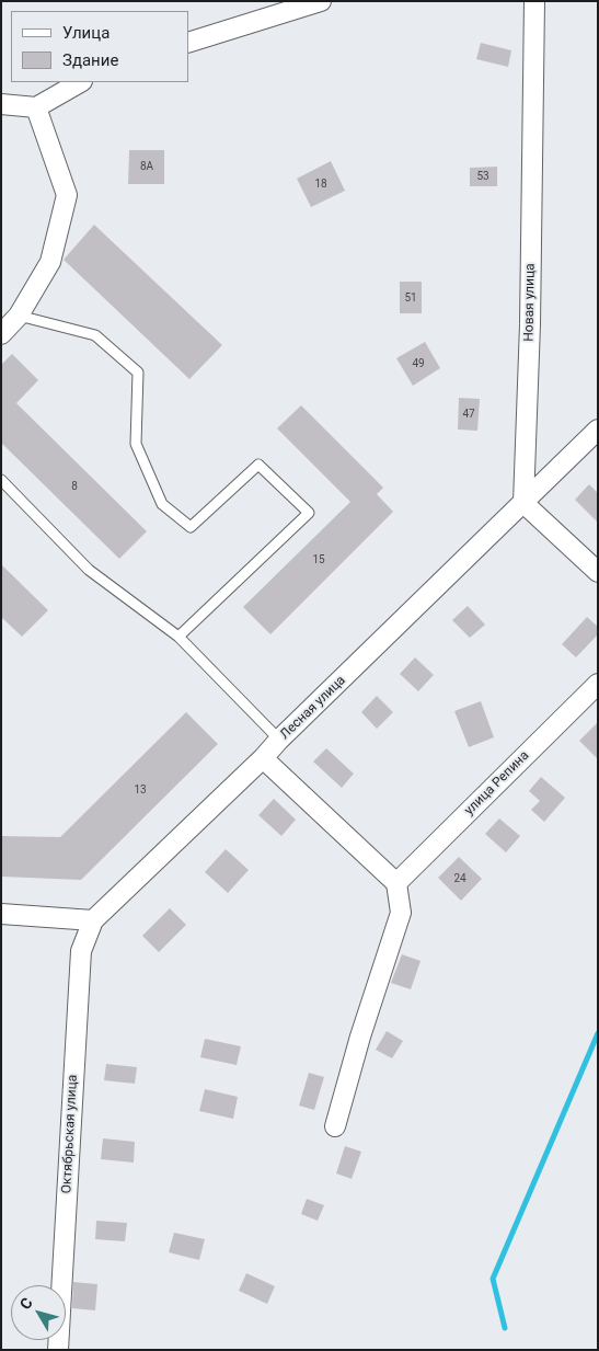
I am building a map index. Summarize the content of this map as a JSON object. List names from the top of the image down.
{
  "streets": {
    "street": [
      "Новая улица",
      "Лесная улица",
      "улица Репина",
      "Октябрьская улица"
    ]
  },
  "crossings": [
    ["Новая улица", "Лесная улица"],
    ["Лесная улица", "Октябрьская улица"]
  ],
  "house_numbers": [
    "8А",
    "53",
    "18",
    "51",
    "49",
    "47",
    "8",
    "15",
    "13",
    "24"
  ],
  "legend": ["Улица", "Здание"],
  "north": "top left"
}
